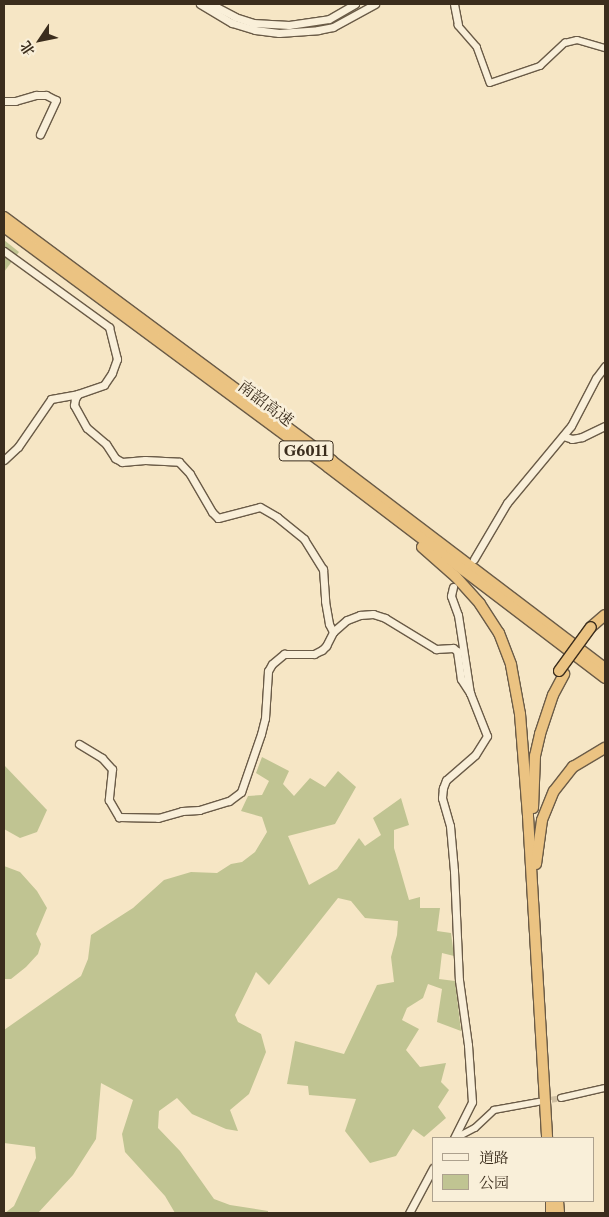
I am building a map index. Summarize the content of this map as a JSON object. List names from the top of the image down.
{
  "streets": {
    "highway": ["南韶高速", "G6011"]
  },
  "legend": ["道路", "公园"],
  "north": "bottom left"
}
